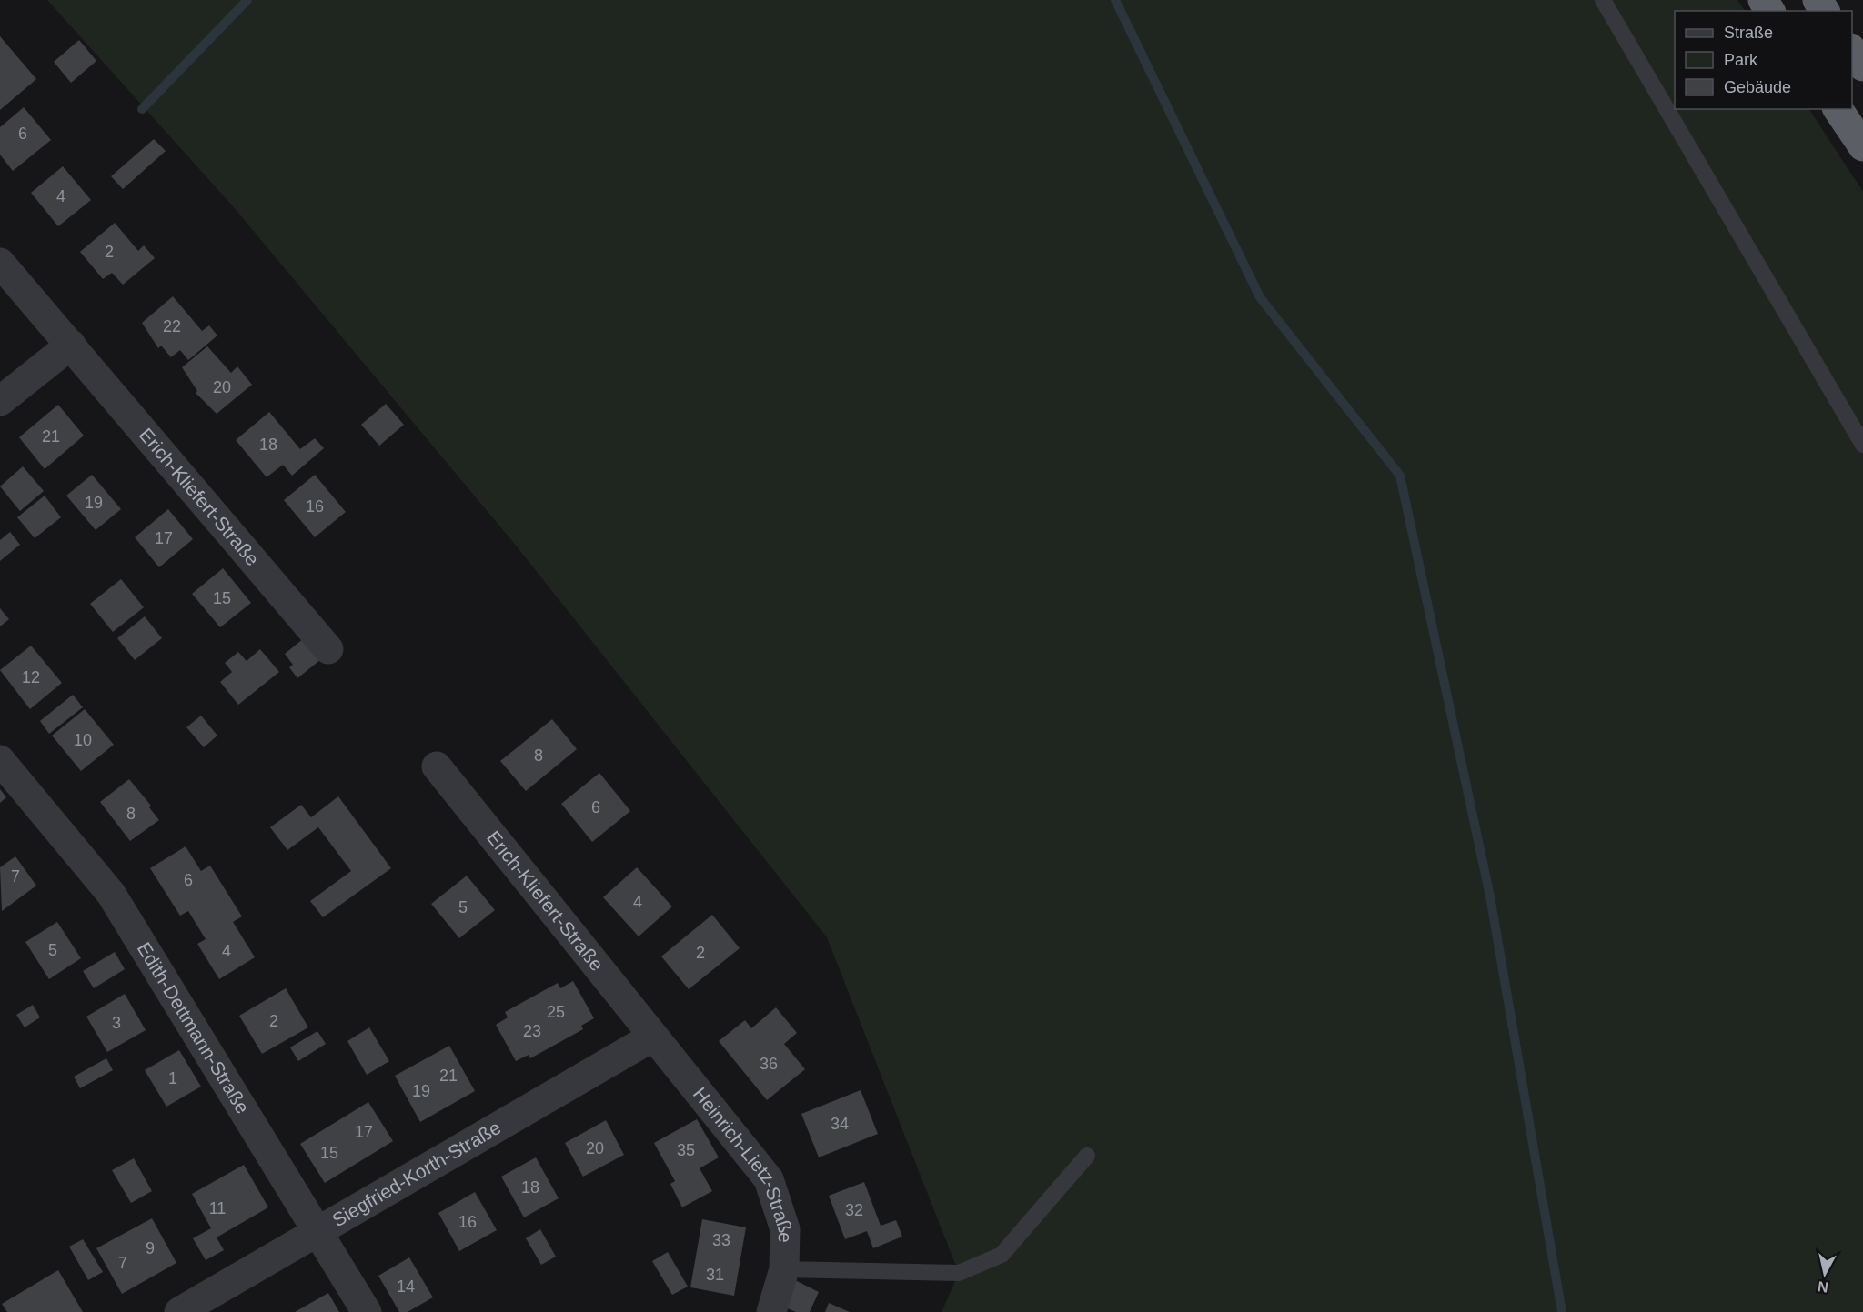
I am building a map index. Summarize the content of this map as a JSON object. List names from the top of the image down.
{
  "streets": {
    "street": [
      "Erich-Kliefert-Straße",
      "Edith-Dettmann-Straße",
      "Heinrich-Lietz-Straße",
      "Siegfried-Korth-Straße"
    ]
  },
  "crossings": [
    ["Erich-Kliefert-Straße", "Heinrich-Lietz-Straße"],
    ["Erich-Kliefert-Straße", "Siegfried-Korth-Straße"],
    ["Edith-Dettmann-Straße", "Siegfried-Korth-Straße"],
    ["Heinrich-Lietz-Straße", "Siegfried-Korth-Straße"]
  ],
  "house_numbers": [
    "6",
    "4",
    "2",
    "22",
    "20",
    "21",
    "18",
    "19",
    "16",
    "17",
    "15",
    "12",
    "10",
    "8",
    "6",
    "8",
    "7",
    "6",
    "4",
    "5",
    "5",
    "4",
    "2",
    "25",
    "2",
    "3",
    "23",
    "36",
    "21",
    "1",
    "19",
    "34",
    "17",
    "20",
    "35",
    "15",
    "18",
    "11",
    "32",
    "16",
    "33",
    "9",
    "7",
    "31",
    "14"
  ],
  "legend": ["Straße", "Park", "Gebäude"],
  "north": "bottom"
}
